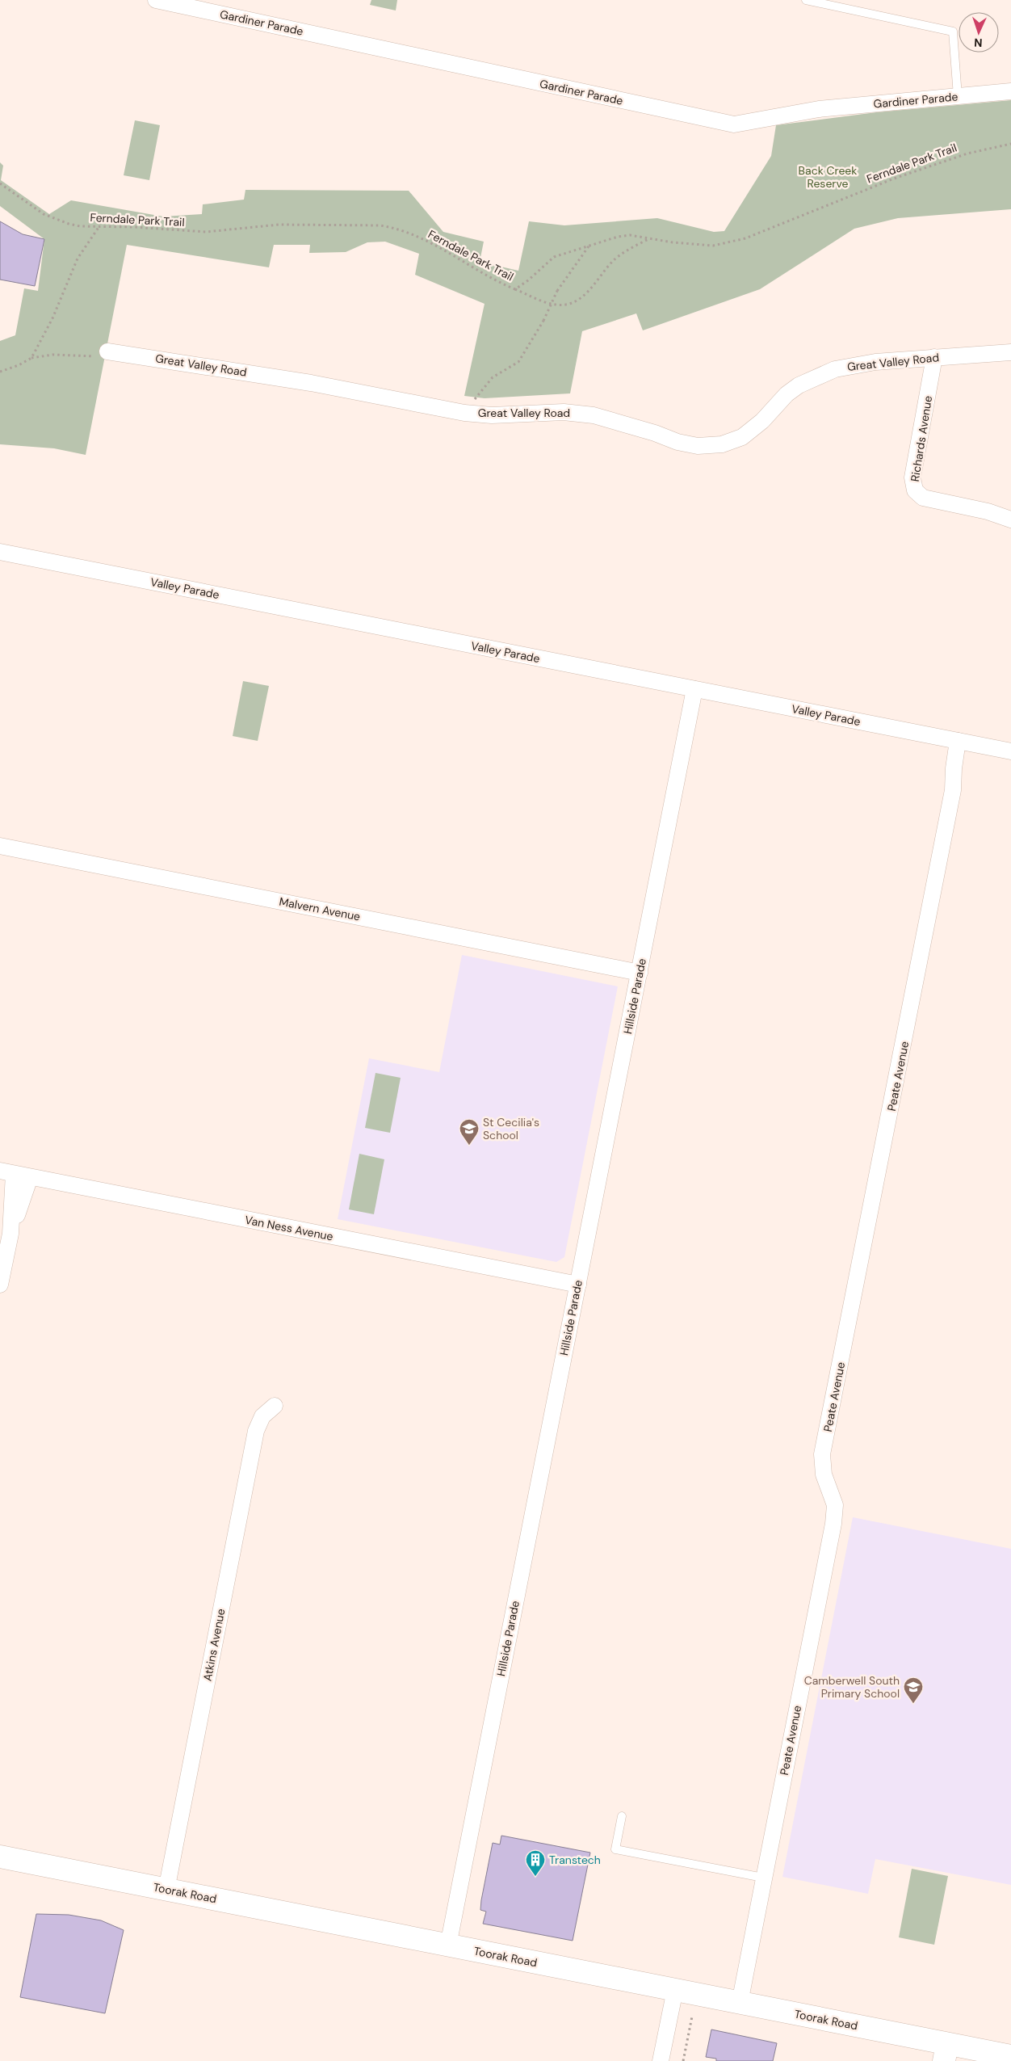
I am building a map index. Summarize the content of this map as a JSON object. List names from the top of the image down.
{
  "streets": {
    "highway": ["Toorak Road"],
    "street": [
      "Gardiner Parade",
      "Great Valley Road",
      "Richards Avenue",
      "Valley Parade",
      "Malvern Avenue",
      "Hillside Parade",
      "Peate Avenue",
      "Van Ness Avenue",
      "Atkins Avenue"
    ],
    "path": ["Ferndale Park Trail"]
  },
  "crossings": [
    ["Great Valley Road", "Richards Avenue"],
    ["Valley Parade", "Hillside Parade"],
    ["Valley Parade", "Peate Avenue"],
    ["Malvern Avenue", "Hillside Parade"],
    ["Hillside Parade", "Van Ness Avenue"],
    ["Hillside Parade", "Toorak Road"],
    ["Peate Avenue", "Toorak Road"],
    ["Atkins Avenue", "Toorak Road"]
  ],
  "parks": ["Back Creek Reserve"],
  "places": {
    "school or university": ["St Cecilia's School", "Camberwell South Primary School"],
    "building": ["Transtech"]
  },
  "north": "bottom"
}
